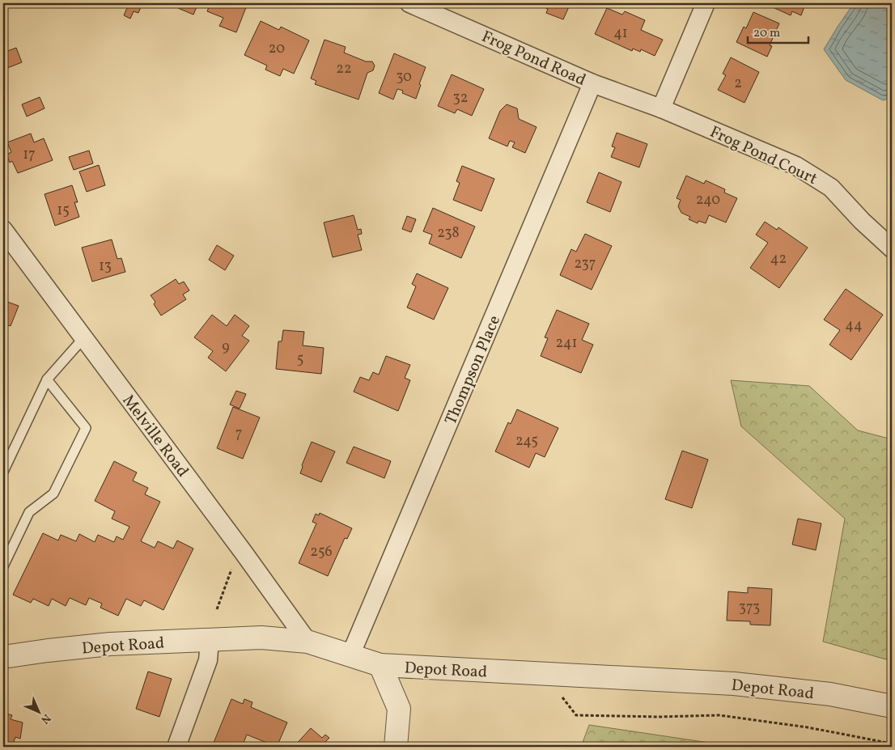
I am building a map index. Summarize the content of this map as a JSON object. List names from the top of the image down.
{
  "streets": {
    "street": [
      "Frog Pond Road",
      "Frog Pond Court",
      "Thompson Place",
      "Melville Road",
      "Depot Road"
    ]
  },
  "crossings": [
    ["Frog Pond Road", "Frog Pond Court"],
    ["Frog Pond Road", "Thompson Place"],
    ["Thompson Place", "Depot Road"],
    ["Melville Road", "Depot Road"]
  ],
  "house_numbers": [
    "41",
    "20",
    "22",
    "30",
    "2",
    "32",
    "17",
    "240",
    "15",
    "238",
    "42",
    "237",
    "13",
    "44",
    "241",
    "9",
    "5",
    "7",
    "245",
    "256",
    "373"
  ],
  "scale_bar": "20 m",
  "north": "bottom right"
}
